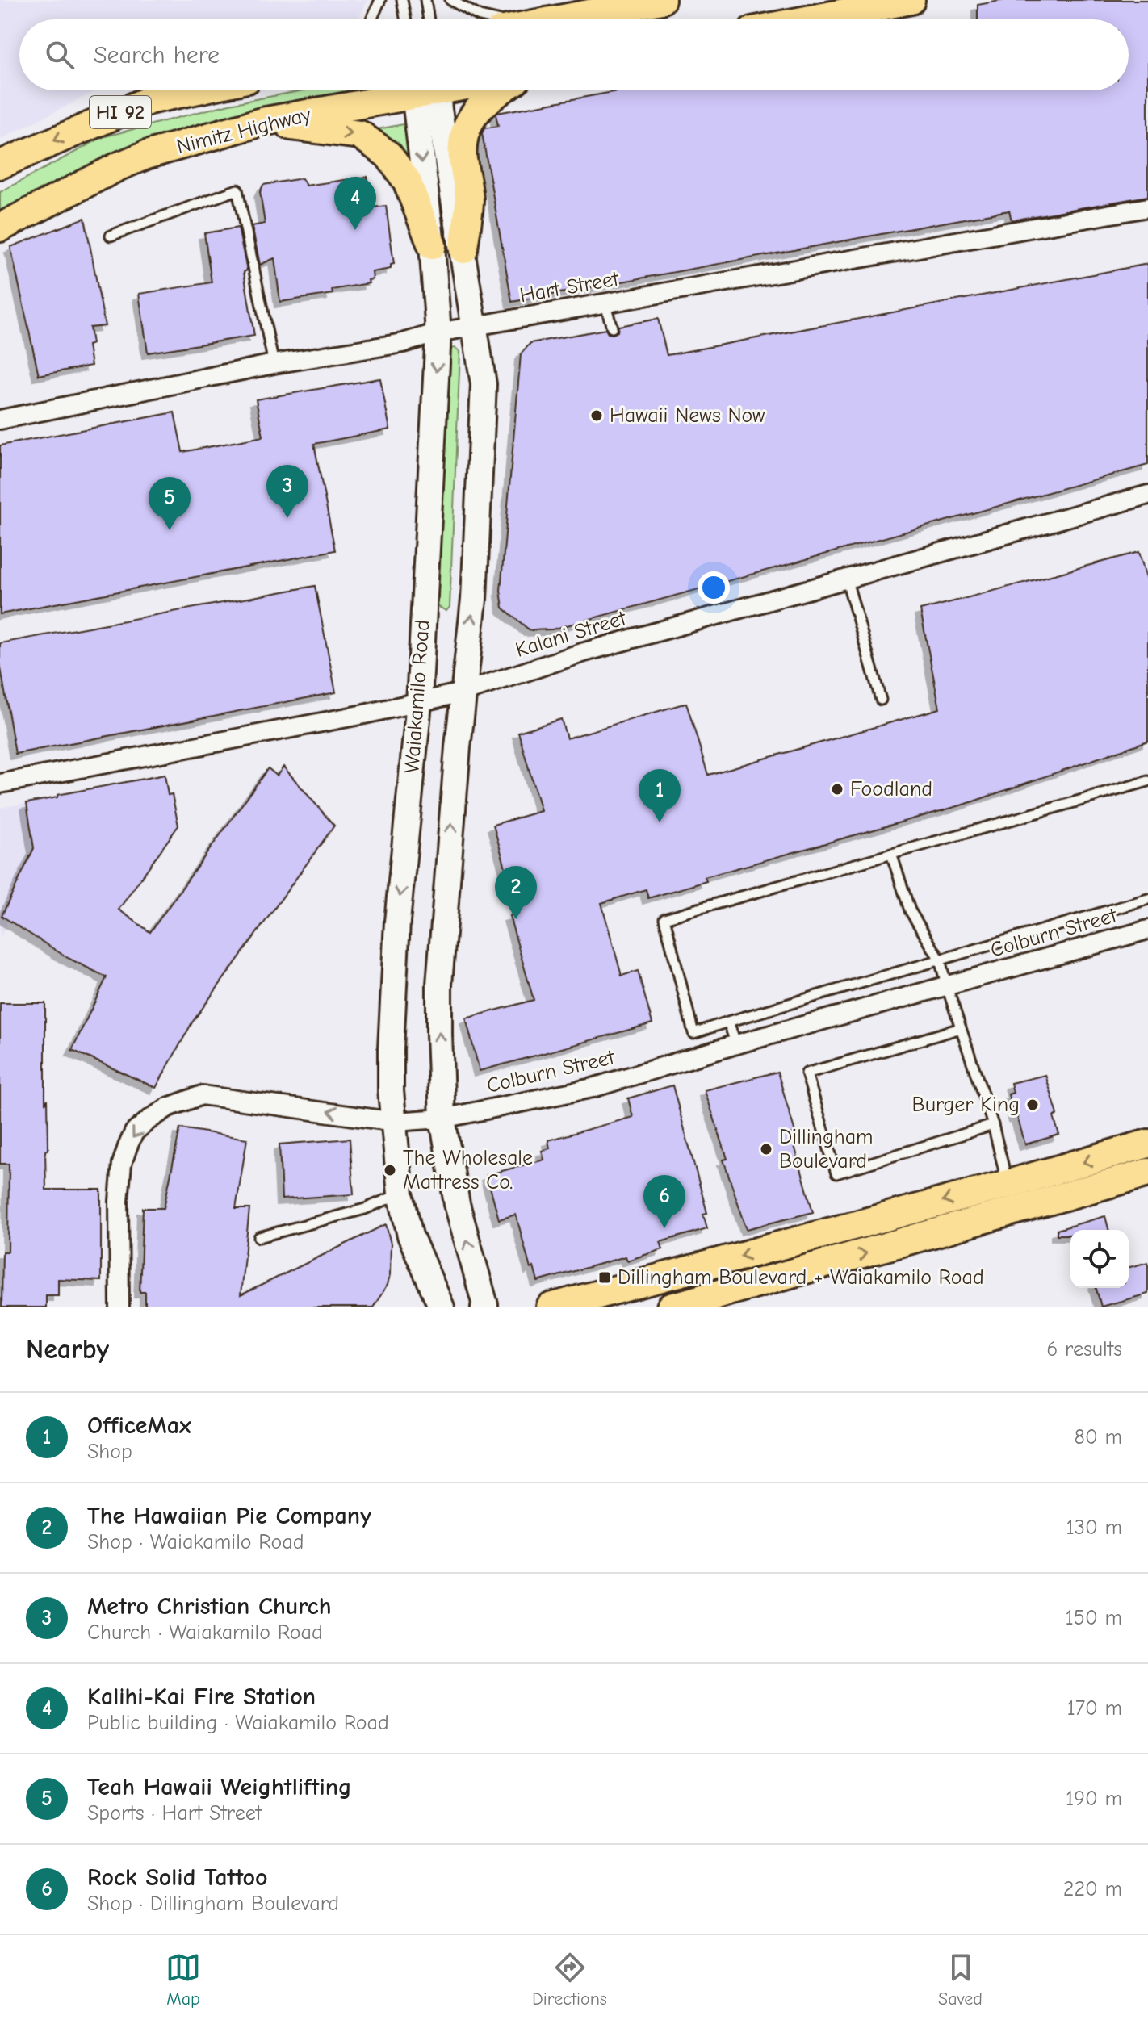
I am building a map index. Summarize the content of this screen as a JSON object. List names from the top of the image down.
{
  "streets": {
    "main road": ["HI 92", "Nimitz Highway", "Waiakamilo Road"],
    "street": ["Hart Street", "Kalani Street", "Colburn Street"]
  },
  "crossings": [
    ["Hart Street", "Waiakamilo Road"],
    ["Kalani Street", "Waiakamilo Road"],
    ["Waiakamilo Road", "Colburn Street"]
  ],
  "places": {
    "other": [
      "Hawaii News Now",
      "Foodland",
      "Burger King",
      "Dillingham Boulevard",
      "The Wholesale Mattress Co."
    ],
    "transit": ["Dillingham Boulevard + Waiakamilo Road"]
  },
  "page": {
    "search": "Search here",
    "pins": [
      "4",
      "3",
      "5",
      "1",
      "2",
      "6"
    ],
    "heading": ["Nearby", "6 results"],
    "list": [
      {
        "mark": "1",
        "name": "OfficeMax",
        "note": "Shop",
        "value": "80 m"
      },
      {
        "mark": "2",
        "name": "The Hawaiian Pie Company",
        "note": "Shop · Waiakamilo Road",
        "value": "130 m"
      },
      {
        "mark": "3",
        "name": "Metro Christian Church",
        "note": "Church · Waiakamilo Road",
        "value": "150 m"
      },
      {
        "mark": "4",
        "name": "Kalihi-Kai Fire Station",
        "note": "Public building · Waiakamilo Road",
        "value": "170 m"
      },
      {
        "mark": "5",
        "name": "Teah Hawaii Weightlifting",
        "note": "Sports · Hart Street",
        "value": "190 m"
      },
      {
        "mark": "6",
        "name": "Rock Solid Tattoo",
        "note": "Shop · Dillingham Boulevard",
        "value": "220 m"
      }
    ],
    "nav": ["Map", "Directions", "Saved"]
  }
}
